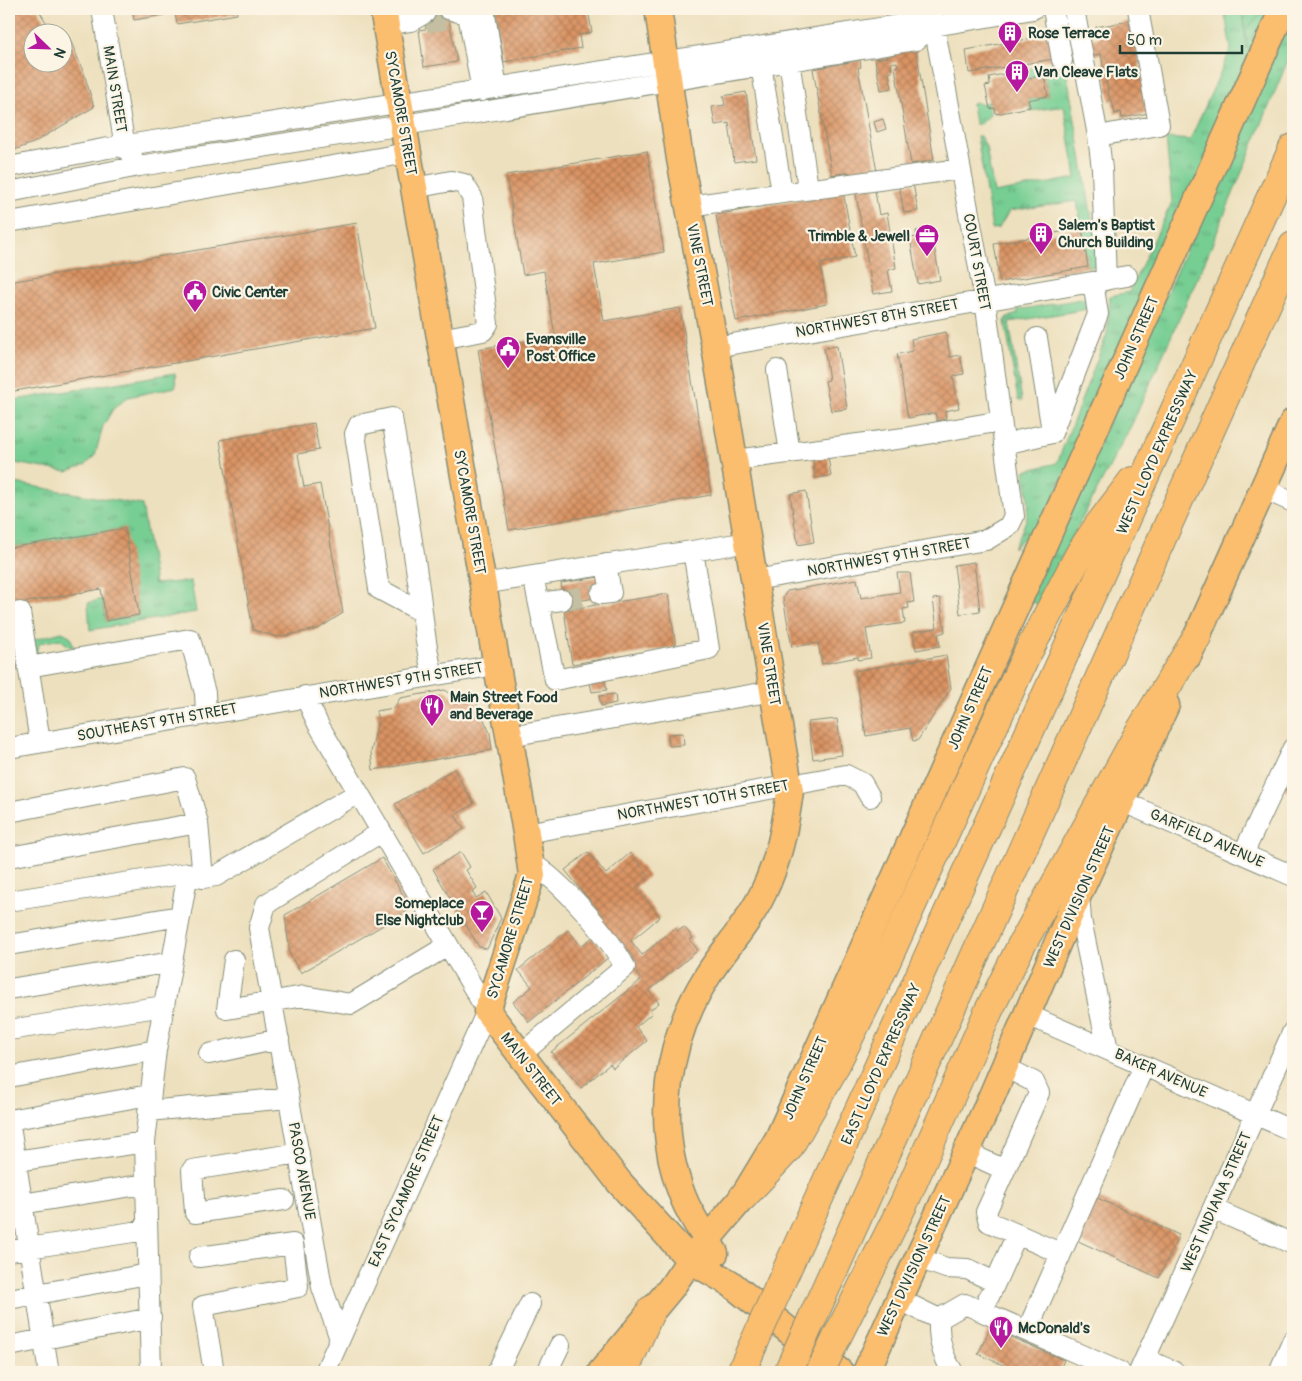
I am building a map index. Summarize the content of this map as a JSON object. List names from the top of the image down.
{
  "streets": {
    "highway": ["WEST LLOYD EXPRESSWAY", "EAST LLOYD EXPRESSWAY"],
    "main road": [
      "MAIN STREET",
      "SYCAMORE STREET",
      "VINE STREET",
      "JOHN STREET",
      "WEST DIVISION STREET"
    ],
    "street": [
      "COURT STREET",
      "NORTHWEST 8TH STREET",
      "NORTHWEST 9TH STREET",
      "SOUTHEAST 9TH STREET",
      "NORTHWEST 10TH STREET",
      "GARFIELD AVENUE",
      "BAKER AVENUE",
      "PASCO AVENUE",
      "EAST SYCAMORE STREET",
      "WEST INDIANA STREET"
    ]
  },
  "crossings": [
    ["MAIN STREET", "SYCAMORE STREET"],
    ["MAIN STREET", "VINE STREET"],
    ["MAIN STREET", "JOHN STREET"],
    ["MAIN STREET", "NORTHWEST 9TH STREET"],
    ["MAIN STREET", "SOUTHEAST 9TH STREET"],
    ["MAIN STREET", "PASCO AVENUE"],
    ["MAIN STREET", "EAST SYCAMORE STREET"],
    ["SYCAMORE STREET", "NORTHWEST 9TH STREET"],
    ["SYCAMORE STREET", "NORTHWEST 10TH STREET"],
    ["SYCAMORE STREET", "EAST SYCAMORE STREET"],
    ["COURT STREET", "NORTHWEST 8TH STREET"],
    ["COURT STREET", "NORTHWEST 9TH STREET"],
    ["VINE STREET", "NORTHWEST 8TH STREET"],
    ["VINE STREET", "JOHN STREET"],
    ["VINE STREET", "NORTHWEST 9TH STREET"],
    ["VINE STREET", "NORTHWEST 10TH STREET"],
    ["WEST LLOYD EXPRESSWAY", "EAST LLOYD EXPRESSWAY"],
    ["NORTHWEST 9TH STREET", "SOUTHEAST 9TH STREET"],
    ["GARFIELD AVENUE", "WEST DIVISION STREET"],
    ["WEST DIVISION STREET", "BAKER AVENUE"],
    ["BAKER AVENUE", "WEST INDIANA STREET"],
    ["PASCO AVENUE", "EAST SYCAMORE STREET"]
  ],
  "places": {
    "building": ["Rose Terrace", "Van Cleave Flats", "Salem's Baptist Church Building"],
    "office": ["Trimble & Jewell"],
    "public building": ["Civic Center", "Evansville Post Office"],
    "restaurant": ["Main Street Food and Beverage", "McDonald's"],
    "bar": ["Someplace Else Nightclub"]
  },
  "scale_bar": "50 m",
  "north": "bottom right"
}
